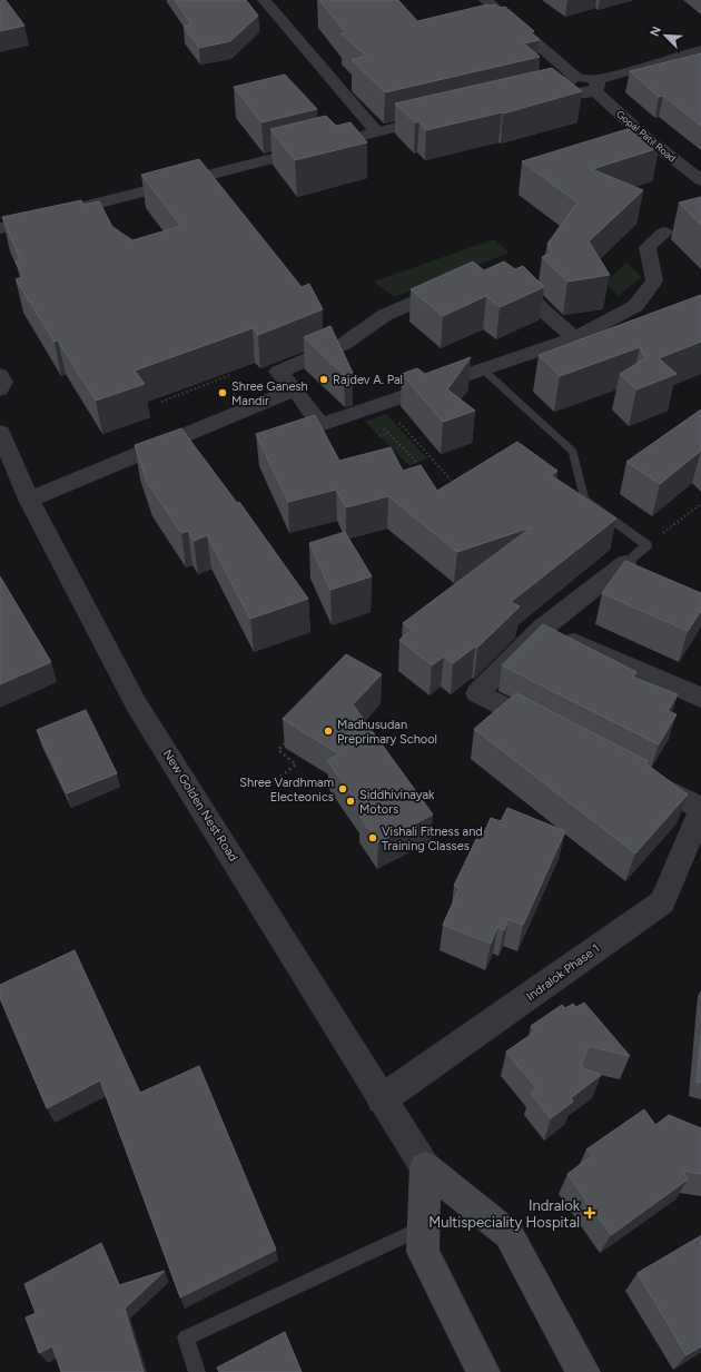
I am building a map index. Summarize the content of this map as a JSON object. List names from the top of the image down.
{
  "streets": {
    "main road": ["New Golden Nest Road"],
    "street": ["Gopal Patil Road", "Indralok Phase 1"]
  },
  "crossings": [
    ["New Golden Nest Road", "Indralok Phase 1"]
  ],
  "places": {
    "other": [
      "Rajdev A. Pal",
      "Shree Ganesh Mandir",
      "Madhusudan Preprimary School",
      "Shree Vardhmam Electeonics",
      "Siddhivinayak Motors",
      "Vishali Fitness and Training Classes"
    ],
    "health": ["Indralok Multispeciality Hospital"]
  },
  "north": "top left"
}
